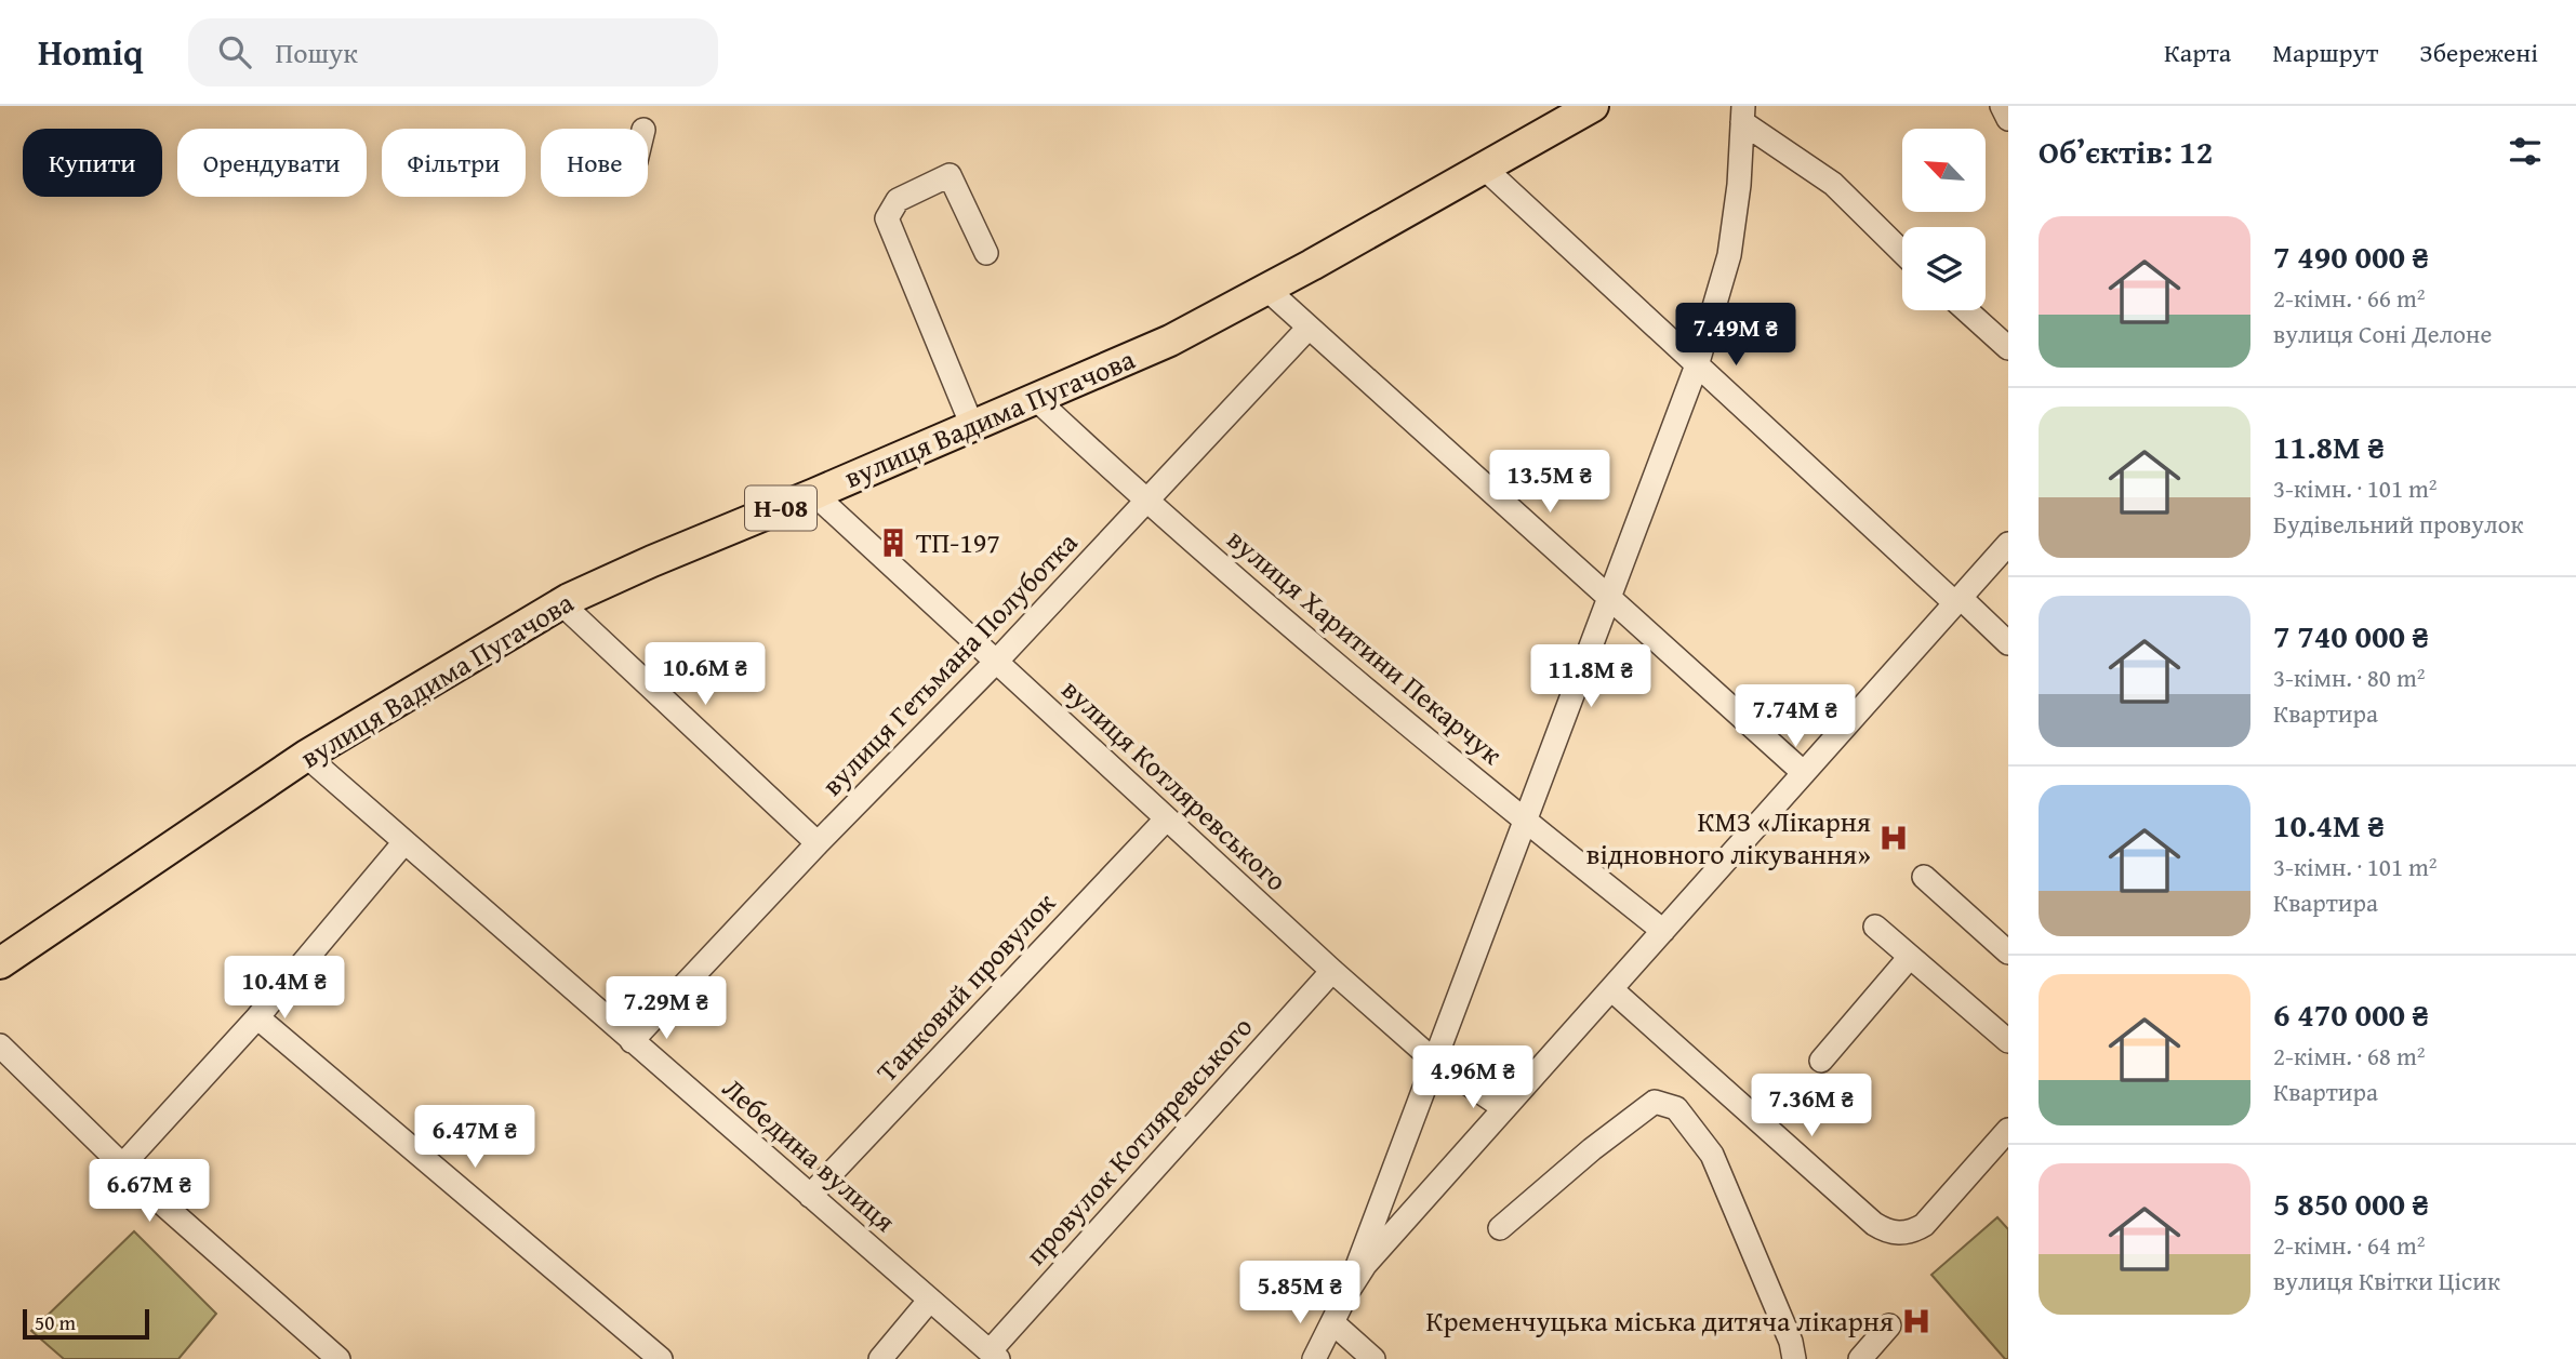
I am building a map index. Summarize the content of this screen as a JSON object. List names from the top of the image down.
{
  "streets": {
    "main road": ["вулиця Вадима Пугачова", "Н-08"],
    "street": [
      "вулиця Харитини Пекарчук",
      "вулиця Гетьмана Полуботка",
      "вулиця Котляревського",
      "Танковий провулок",
      "провулок Котляревського",
      "Лебедина вулиця"
    ]
  },
  "crossings": [
    ["вулиця Вадима Пугачова", "вулиця Харитини Пекарчук"],
    ["вулиця Вадима Пугачова", "вулиця Котляревського"],
    ["вулиця Вадима Пугачова", "Лебедина вулиця"],
    ["вулиця Харитини Пекарчук", "вулиця Гетьмана Полуботка"],
    ["вулиця Гетьмана Полуботка", "вулиця Котляревського"],
    ["вулиця Гетьмана Полуботка", "Лебедина вулиця"],
    ["вулиця Котляревського", "Танковий провулок"],
    ["вулиця Котляревського", "провулок Котляревського"],
    ["Танковий провулок", "Лебедина вулиця"],
    ["провулок Котляревського", "Лебедина вулиця"]
  ],
  "places": {
    "building": ["ТП-197"],
    "hospital": ["КМЗ «Лікарня відновного лікування»", "Кременчуцька міська дитяча лікарня"]
  },
  "scale_bar": "50 m",
  "north": "top left",
  "page": {
    "header": "Homiq",
    "search": "Пошук",
    "nav": ["Карта", "Маршрут", "Збережені"],
    "heading": "Об’єктів: 12",
    "chip": [
      "Купити",
      "Орендувати",
      "Фільтри",
      "Нове"
    ],
    "list": [
      {
        "name": "7 490 000 ₴",
        "note": "2-кімн. · 66 m² · вулиця Соні Делоне"
      },
      {
        "name": "11.8M ₴",
        "note": "3-кімн. · 101 m² · Будівельний провулок"
      },
      {
        "name": "7 740 000 ₴",
        "note": "3-кімн. · 80 m² · Квартира"
      },
      {
        "name": "10.4M ₴",
        "note": "3-кімн. · 101 m² · Квартира"
      },
      {
        "name": "6 470 000 ₴",
        "note": "2-кімн. · 68 m² · Квартира"
      },
      {
        "name": "5 850 000 ₴",
        "note": "2-кімн. · 64 m² · вулиця Квітки Цісик"
      }
    ],
    "price": [
      "7.49M ₴",
      "13.5M ₴",
      "10.6M ₴",
      "11.8M ₴",
      "7.74M ₴",
      "10.4M ₴",
      "7.29M ₴",
      "4.96M ₴",
      "7.36M ₴",
      "6.47M ₴",
      "6.67M ₴",
      "5.85M ₴"
    ],
    "scale": "50 m"
  }
}
